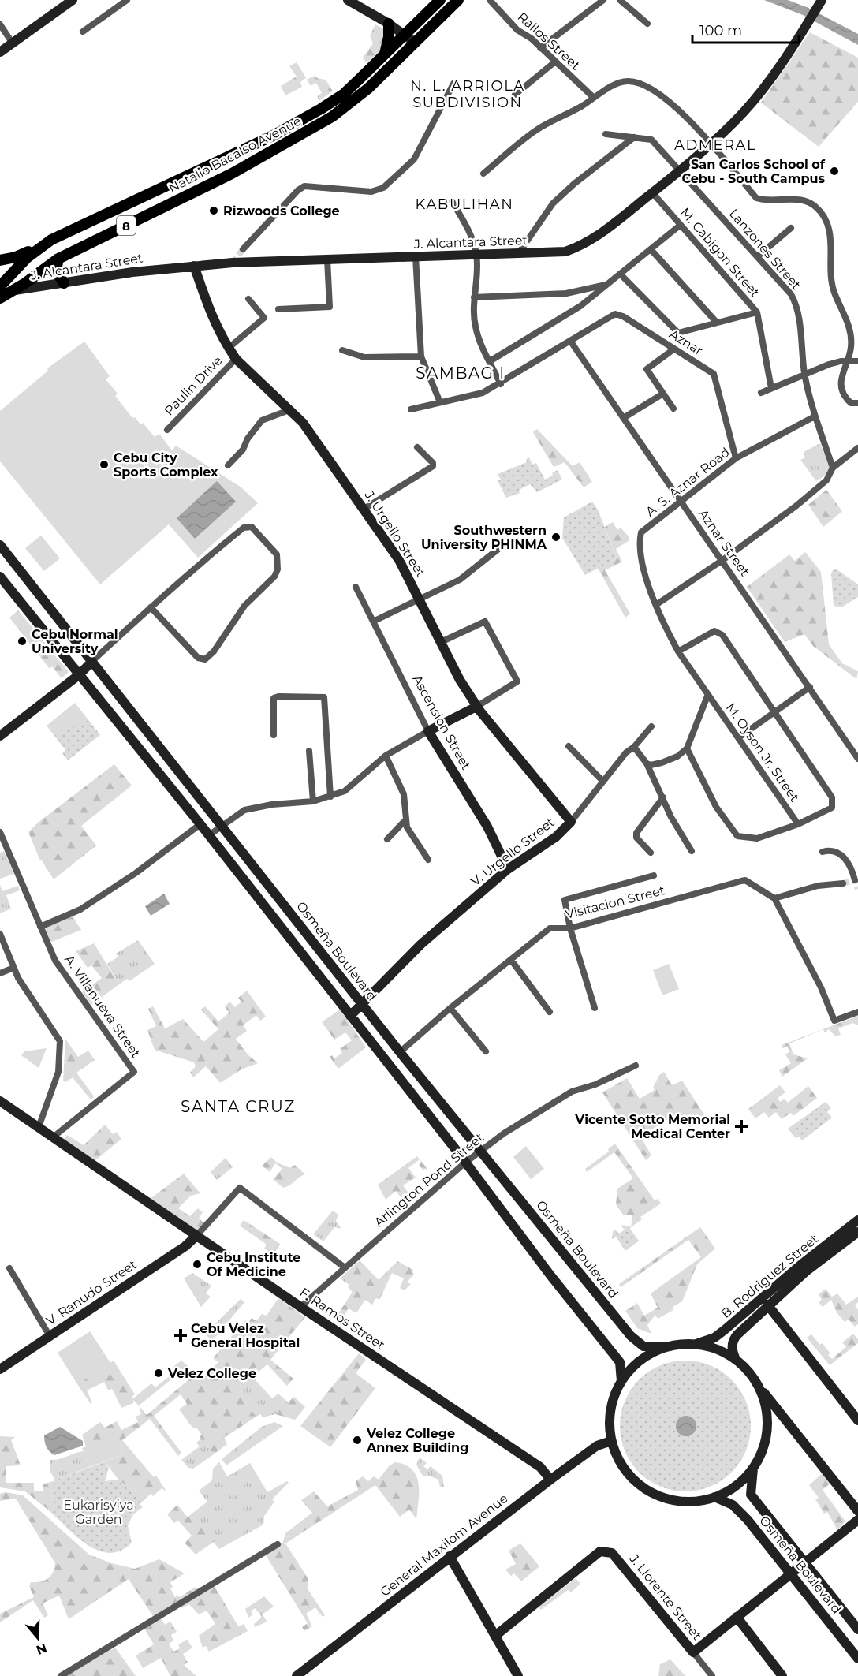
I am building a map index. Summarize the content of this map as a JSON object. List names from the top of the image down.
{
  "streets": {
    "main road": ["Natalio Bacalso Avenue", "8"],
    "street": [
      "Rallos Street",
      "J. Alcantara Street",
      "Lanzones Street",
      "M. Cabigon Street",
      "Aznar",
      "Paulin Drive",
      "A. S. Aznar Road",
      "J. Urgello Street",
      "Aznar Street",
      "Ascension Street",
      "M. Oyson Jr. Street",
      "V. Urgello Street",
      "Visitacion Street",
      "Osmeña Boulevard",
      "A. Villanueva Street",
      "Arlington Pond Street",
      "B. Rodriguez Street",
      "V. Ranudo Street",
      "F. Ramos Street",
      "General Maxilom Avenue",
      "J. Llorente Street"
    ]
  },
  "crossings": [
    ["Natalio Bacalso Avenue", "J. Alcantara Street"],
    ["J. Alcantara Street", "Lanzones Street"],
    ["J. Alcantara Street", "M. Cabigon Street"],
    ["J. Alcantara Street", "J. Urgello Street"],
    ["Lanzones Street", "A. S. Aznar Road"],
    ["Aznar", "A. S. Aznar Road"],
    ["Aznar", "Aznar Street"],
    ["Paulin Drive", "J. Urgello Street"],
    ["A. S. Aznar Road", "Aznar Street"],
    ["A. S. Aznar Road", "M. Oyson Jr. Street"],
    ["J. Urgello Street", "V. Urgello Street"],
    ["Ascension Street", "V. Urgello Street"],
    ["V. Urgello Street", "Osmeña Boulevard"],
    ["Visitacion Street", "Osmeña Boulevard"],
    ["Osmeña Boulevard", "Arlington Pond Street"],
    ["Osmeña Boulevard", "B. Rodriguez Street"],
    ["Osmeña Boulevard", "General Maxilom Avenue"],
    ["Osmeña Boulevard", "J. Llorente Street"],
    ["A. Villanueva Street", "F. Ramos Street"],
    ["Arlington Pond Street", "F. Ramos Street"],
    ["B. Rodriguez Street", "General Maxilom Avenue"],
    ["V. Ranudo Street", "F. Ramos Street"],
    ["F. Ramos Street", "General Maxilom Avenue"]
  ],
  "districts": [
    "N. L. ARRIOLA SUBDIVISION",
    "ADMERAL",
    "KABULIHAN",
    "SAMBAG I",
    "SANTA CRUZ"
  ],
  "parks": ["Eukarisyiya Garden"],
  "places": {
    "other": [
      "San Carlos School of Cebu - South Campus",
      "Rizwoods College",
      "Cebu City Sports Complex",
      "Southwestern University PHINMA",
      "Cebu Normal University",
      "Cebu Institute Of Medicine",
      "Velez College",
      "Velez College Annex Building"
    ],
    "health": ["Vicente Sotto Memorial Medical Center", "Cebu Velez General Hospital"]
  },
  "scale_bar": "100 m",
  "north": "bottom"
}
